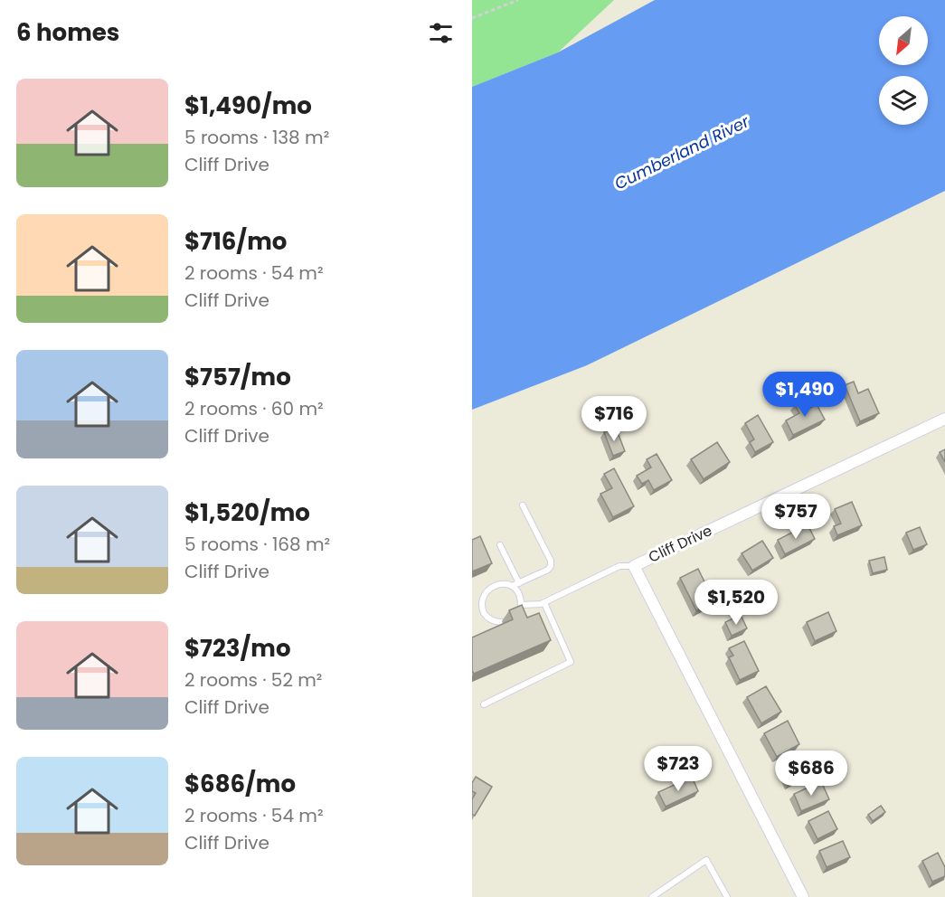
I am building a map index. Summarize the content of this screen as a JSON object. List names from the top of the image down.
{
  "streets": {
    "street": ["Cliff Drive"]
  },
  "water": ["Cumberland River"],
  "north": "bottom left",
  "page": {
    "heading": "6 homes",
    "list": [
      {
        "name": "$1,490/mo",
        "note": "5 rooms · 138 m² · Cliff Drive"
      },
      {
        "name": "$716/mo",
        "note": "2 rooms · 54 m² · Cliff Drive"
      },
      {
        "name": "$757/mo",
        "note": "2 rooms · 60 m² · Cliff Drive"
      },
      {
        "name": "$1,520/mo",
        "note": "5 rooms · 168 m² · Cliff Drive"
      },
      {
        "name": "$723/mo",
        "note": "2 rooms · 52 m² · Cliff Drive"
      },
      {
        "name": "$686/mo",
        "note": "2 rooms · 54 m² · Cliff Drive"
      }
    ],
    "price": [
      "$1,490",
      "$716",
      "$757",
      "$1,520",
      "$723",
      "$686"
    ]
  }
}
